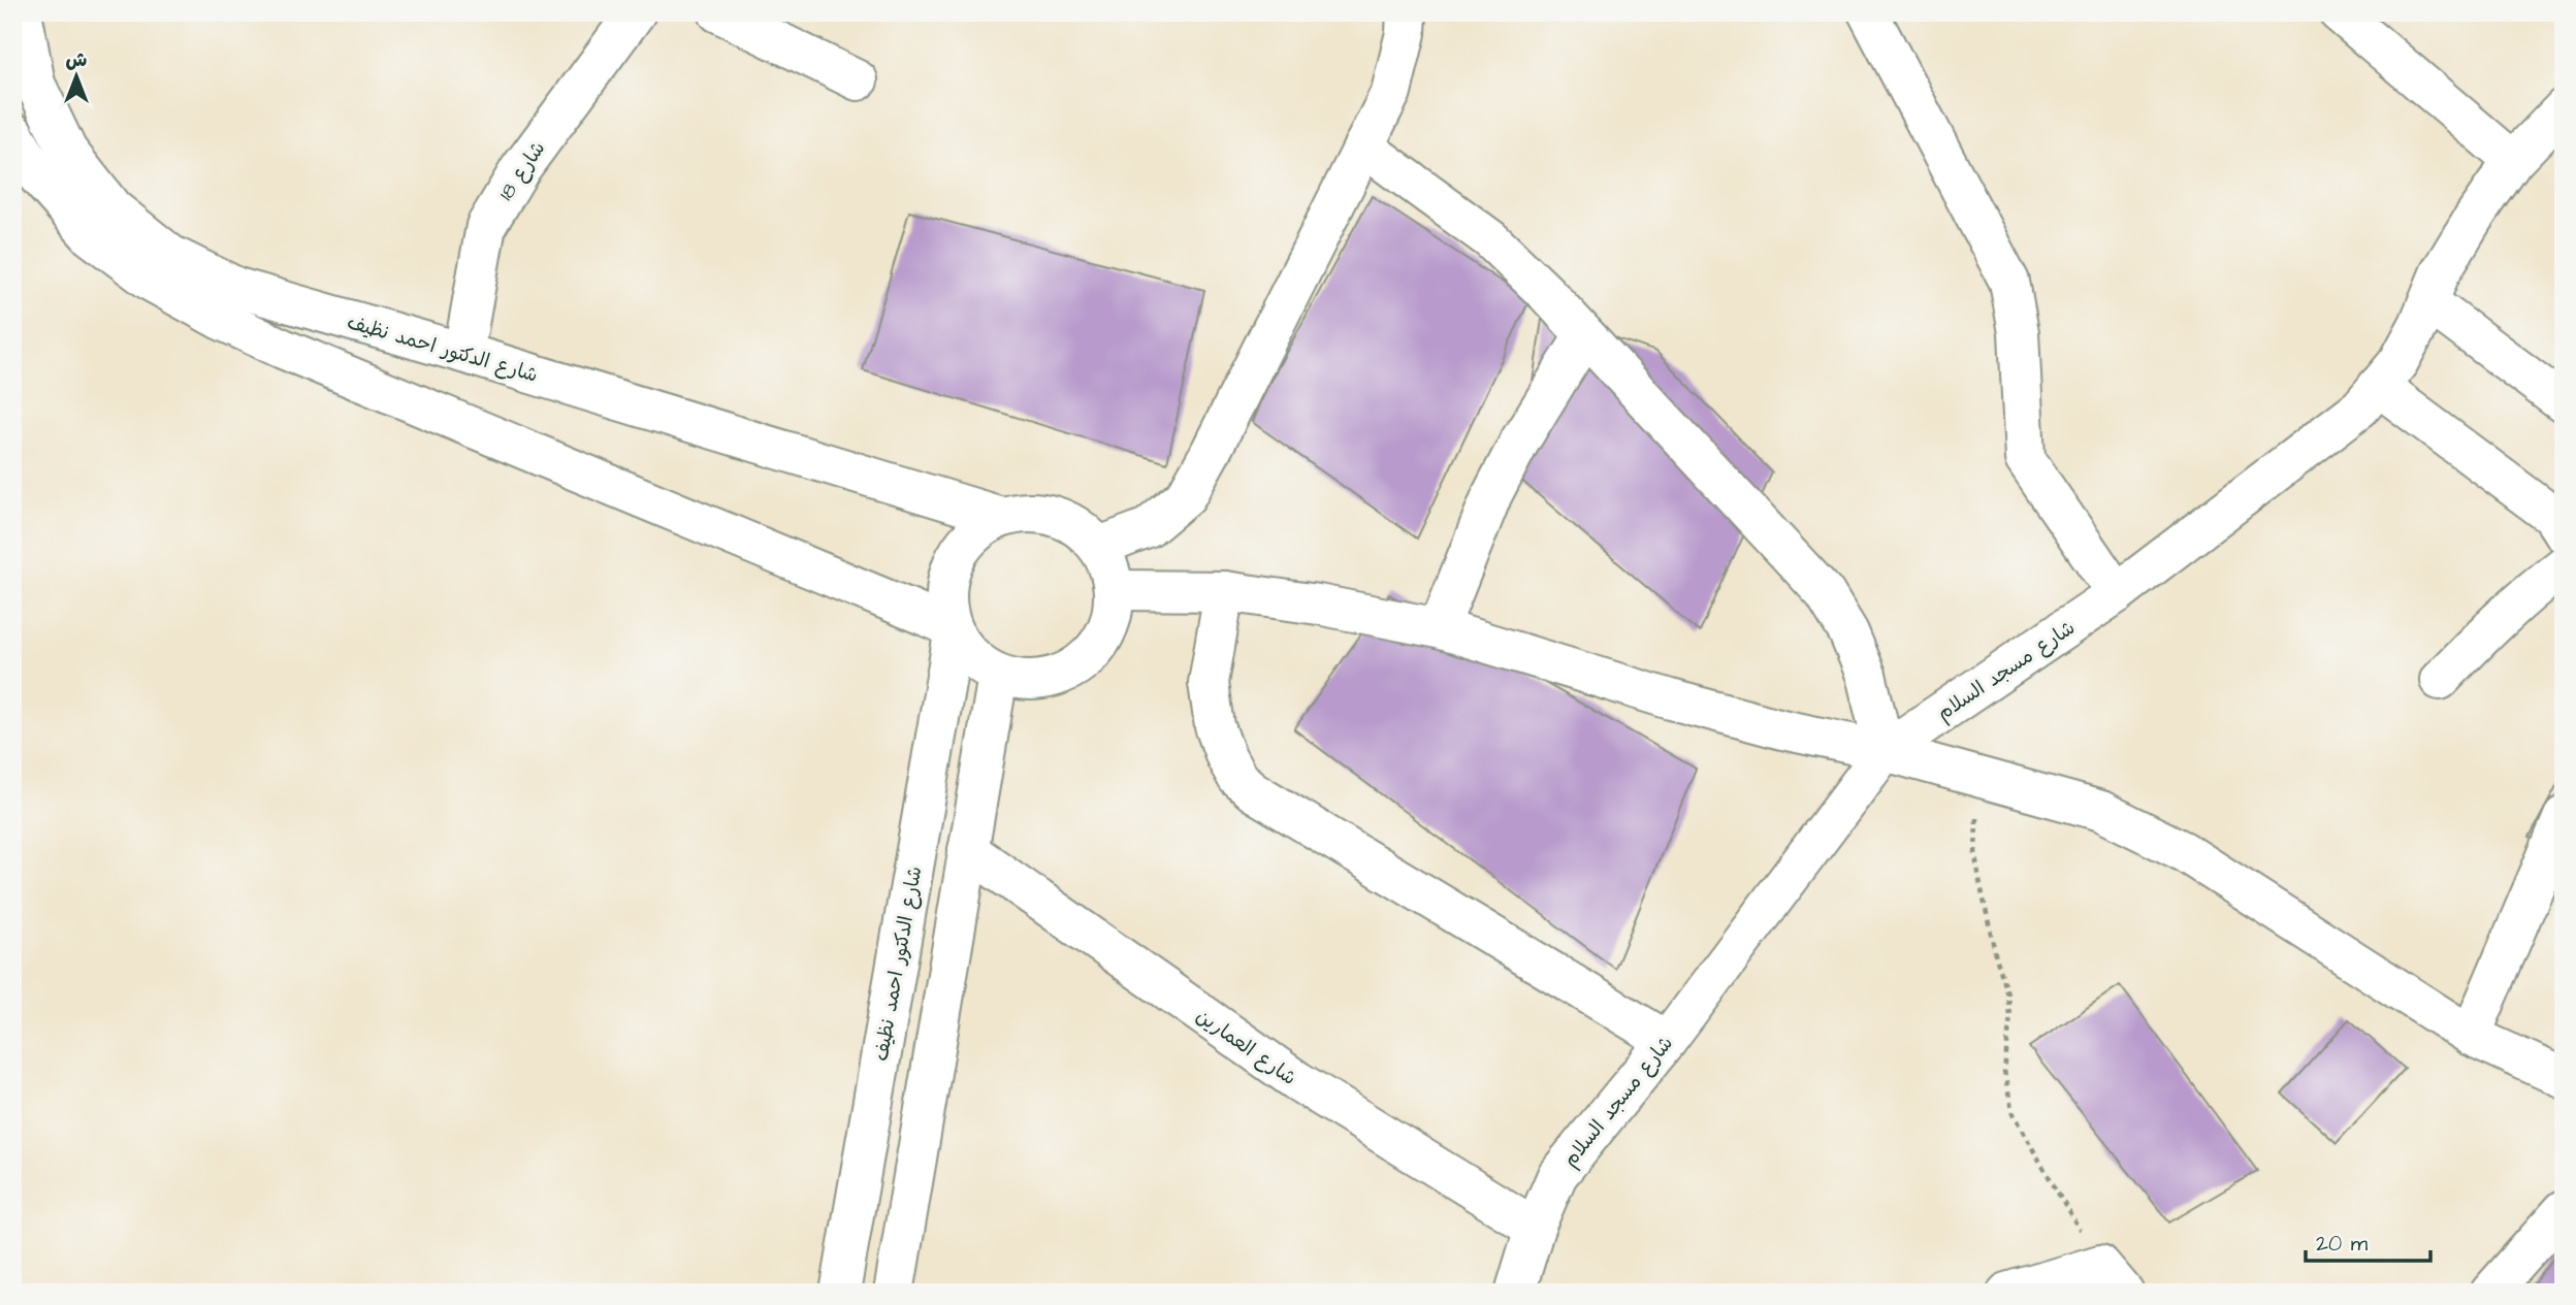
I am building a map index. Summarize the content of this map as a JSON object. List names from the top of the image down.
{
  "streets": {
    "street": [
      "شارع 18",
      "شارع الدكتور احمد نظيف",
      "شارع مسجد السلام",
      "شارع العمارين"
    ]
  },
  "crossings": [
    ["شارع 18", "شارع الدكتور احمد نظيف"],
    ["شارع مسجد السلام", "شارع العمارين"]
  ],
  "scale_bar": "20 m",
  "north": "top"
}
